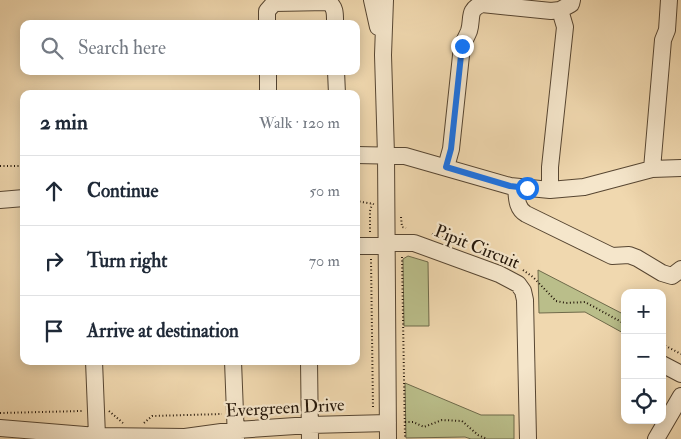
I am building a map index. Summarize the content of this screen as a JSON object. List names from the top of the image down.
{
  "streets": {
    "street": ["Pipit Circuit", "Evergreen Drive"]
  },
  "page": {
    "search": "Search here",
    "heading": ["2 min", "Walk · 120 m"],
    "list": [
      ["Continue", "50 m"],
      ["Turn right", "70 m"],
      "Arrive at destination"
    ],
    "map_buttons": ["+", "−"]
  }
}
